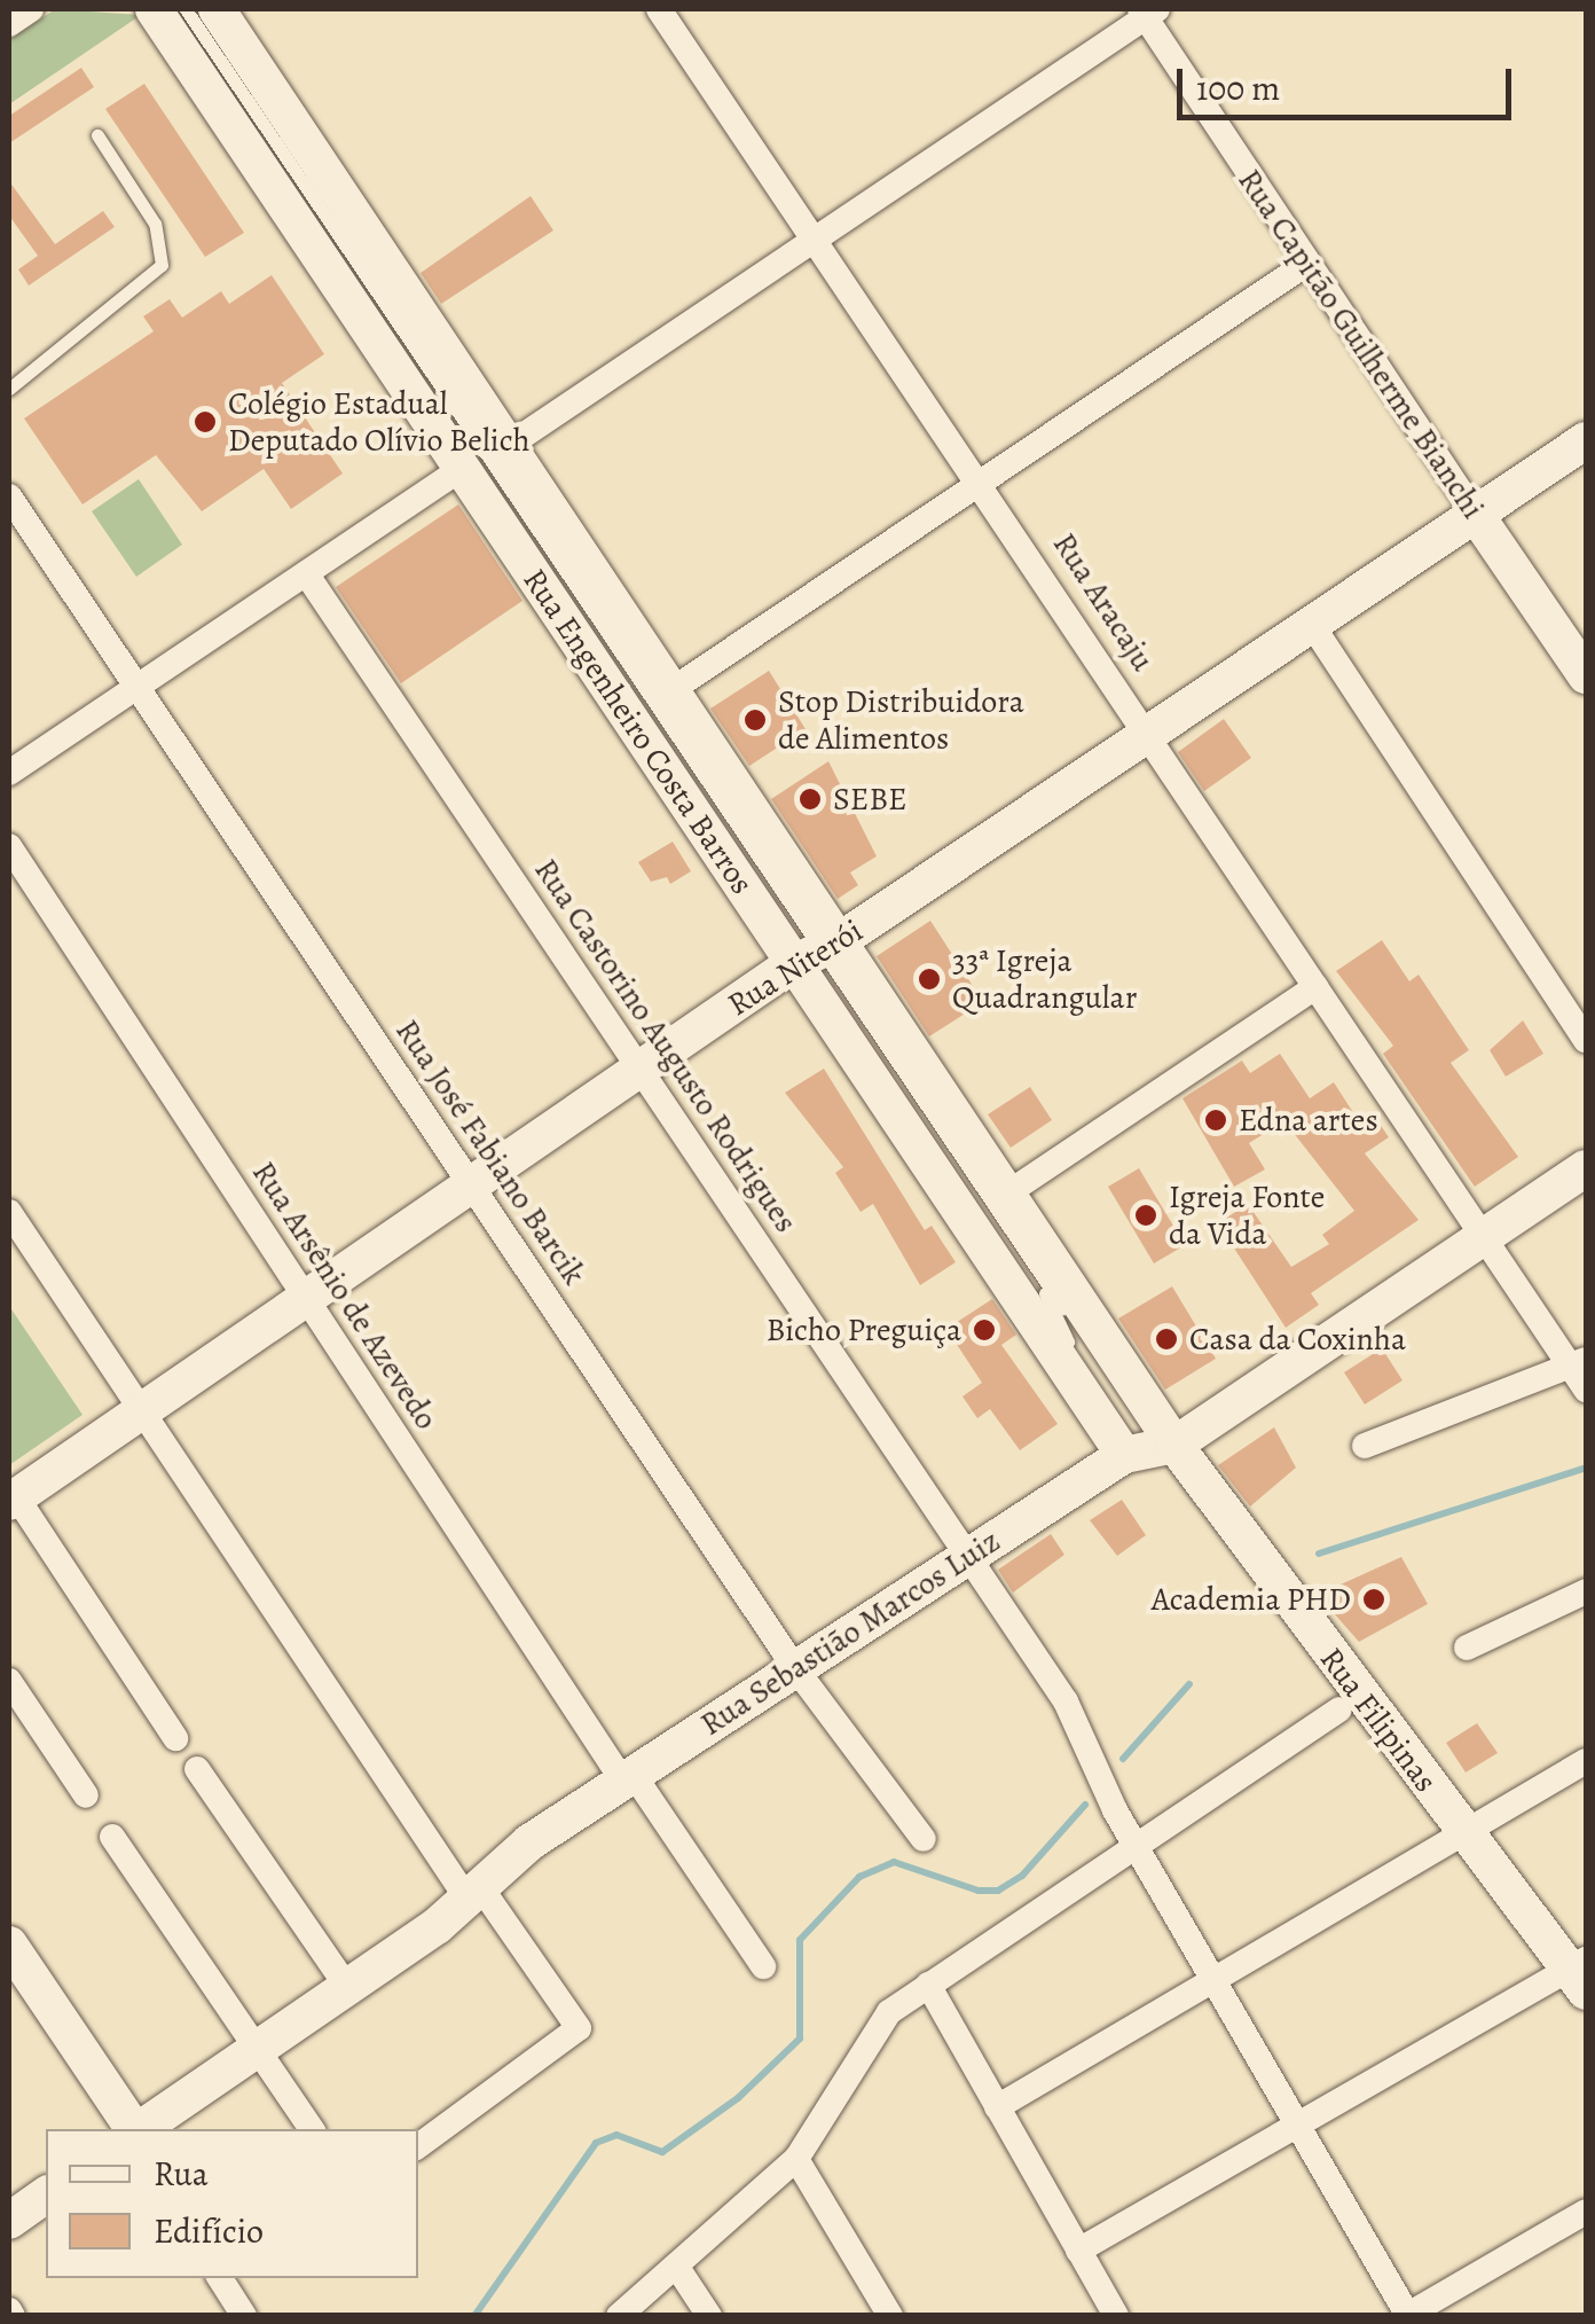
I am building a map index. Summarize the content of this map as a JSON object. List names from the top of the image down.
{
  "streets": {
    "street": [
      "Rua Capitão Guilherme Bianchi",
      "Rua Aracaju",
      "Rua Engenheiro Costa Barros",
      "Rua Niterói",
      "Rua Castorino Augusto Rodrigues",
      "Rua José Fabiano Barcik",
      "Rua Arsênio de Azevedo",
      "Rua Sebastião Marcos Luiz",
      "Rua Filipinas"
    ]
  },
  "crossings": [
    ["Rua Capitão Guilherme Bianchi", "Rua Niterói"],
    ["Rua Aracaju", "Rua Niterói"],
    ["Rua Aracaju", "Rua Sebastião Marcos Luiz"],
    ["Rua Engenheiro Costa Barros", "Rua Niterói"],
    ["Rua Engenheiro Costa Barros", "Rua Sebastião Marcos Luiz"],
    ["Rua Engenheiro Costa Barros", "Rua Filipinas"],
    ["Rua Niterói", "Rua Castorino Augusto Rodrigues"],
    ["Rua Niterói", "Rua José Fabiano Barcik"],
    ["Rua Niterói", "Rua Arsênio de Azevedo"],
    ["Rua Castorino Augusto Rodrigues", "Rua Sebastião Marcos Luiz"],
    ["Rua José Fabiano Barcik", "Rua Sebastião Marcos Luiz"],
    ["Rua Arsênio de Azevedo", "Rua Sebastião Marcos Luiz"],
    ["Rua Sebastião Marcos Luiz", "Rua Filipinas"]
  ],
  "places": [
    "Colégio Estadual Deputado Olívio Belich",
    "Stop Distribuidora de Alimentos",
    "SEBE",
    "33ª Igreja Quadrangular",
    "Edna artes",
    "Igreja Fonte da Vida",
    "Bicho Preguiça",
    "Casa da Coxinha",
    "Academia PHD"
  ],
  "legend": ["Rua", "Edifício"],
  "scale_bar": "100 m"
}
